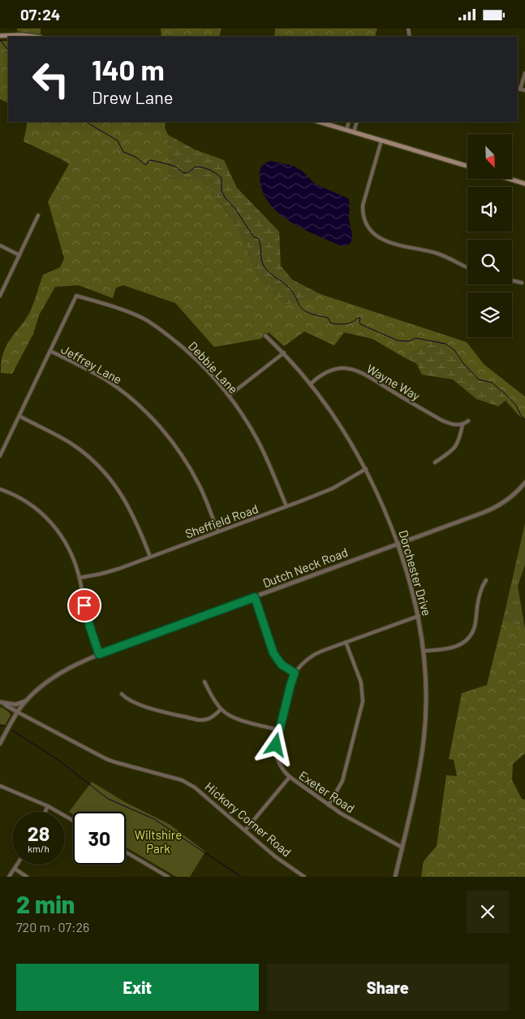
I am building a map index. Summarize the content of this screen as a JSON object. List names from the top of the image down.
{
  "streets": {
    "street": [
      "Jeffrey Lane",
      "Debbie Lane",
      "Wayne Way",
      "Sheffield Road",
      "Dutch Neck Road",
      "Dorchester Drive",
      "Exeter Road",
      "Hickory Corner Road"
    ]
  },
  "crossings": [
    ["Jeffrey Lane", "Debbie Lane"],
    ["Jeffrey Lane", "Sheffield Road"],
    ["Debbie Lane", "Sheffield Road"],
    ["Wayne Way", "Dorchester Drive"],
    ["Sheffield Road", "Dorchester Drive"],
    ["Dutch Neck Road", "Dorchester Drive"],
    ["Dutch Neck Road", "Hickory Corner Road"],
    ["Dorchester Drive", "Exeter Road"]
  ],
  "parks": ["Wiltshire Park"],
  "north": "bottom right",
  "page": {
    "status": "07:24",
    "turn": ["140 m", "Drew Lane"],
    "speed": "28 km/h",
    "limit": "30",
    "heading": ["2 min", "720 m · 07:26"],
    "buttons": ["Exit", "Share"]
  }
}
